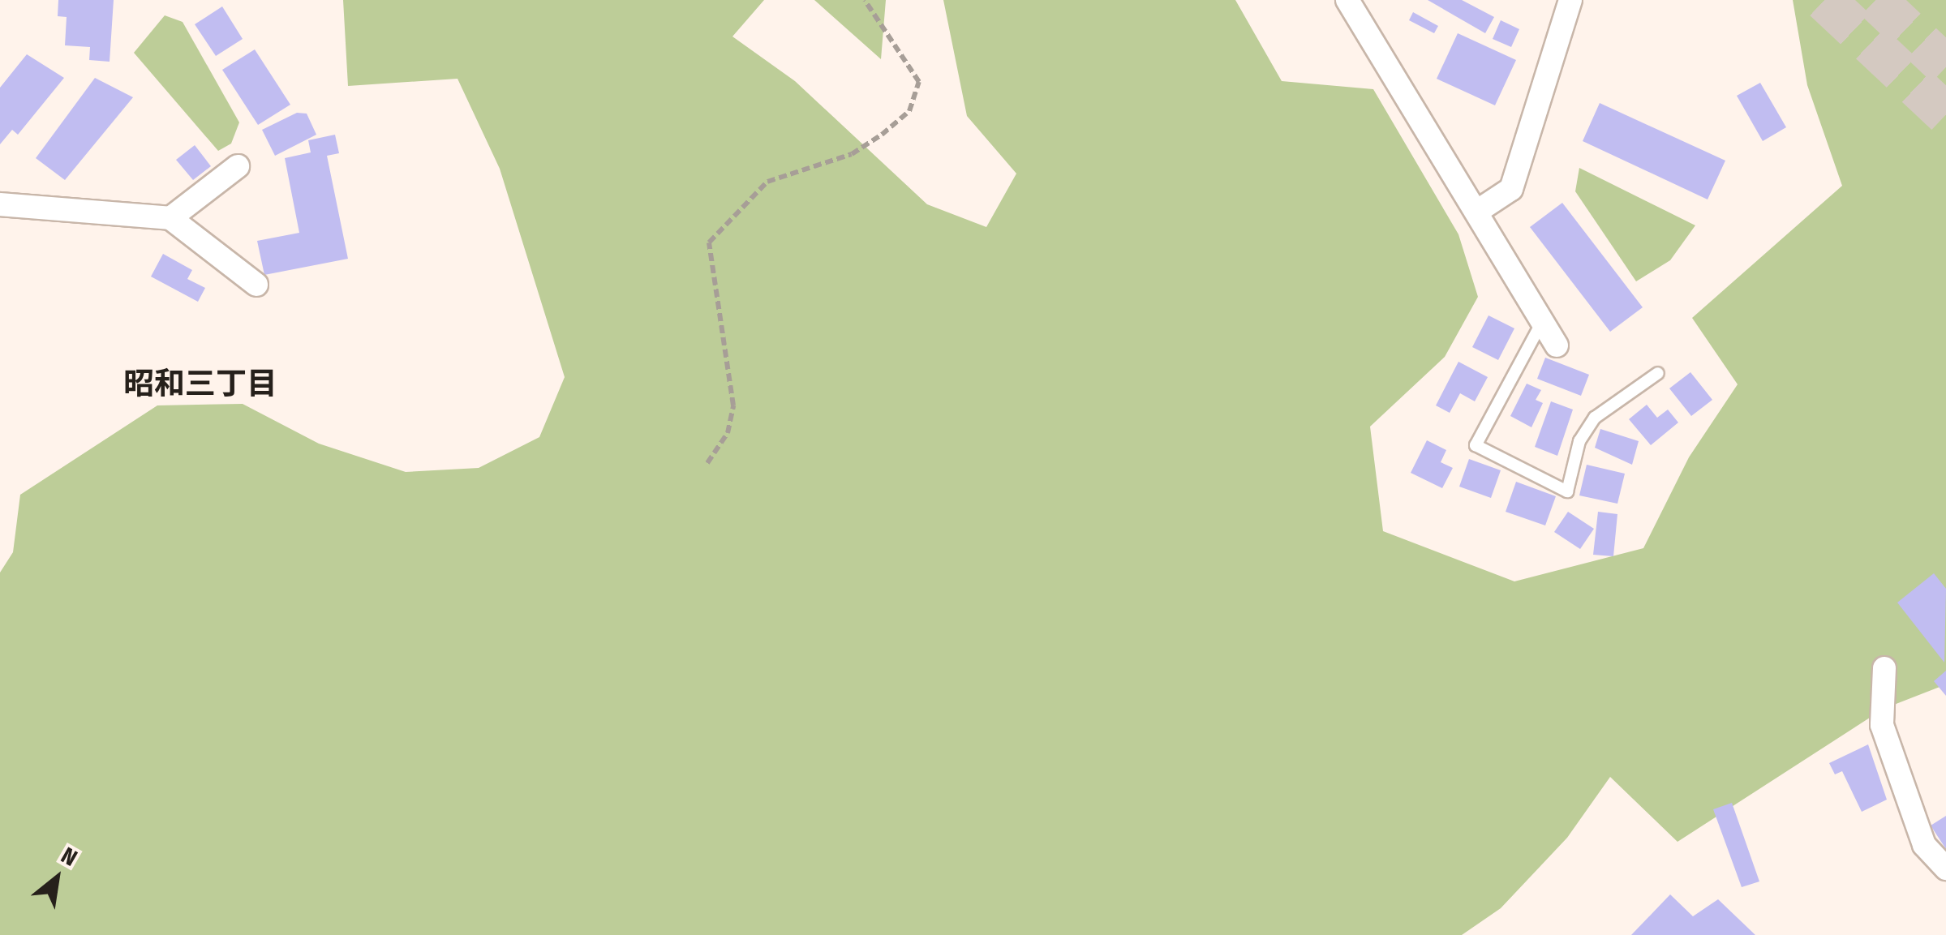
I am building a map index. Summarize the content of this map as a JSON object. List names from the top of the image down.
{
  "districts": ["昭和三丁目"],
  "north": "top right"
}
